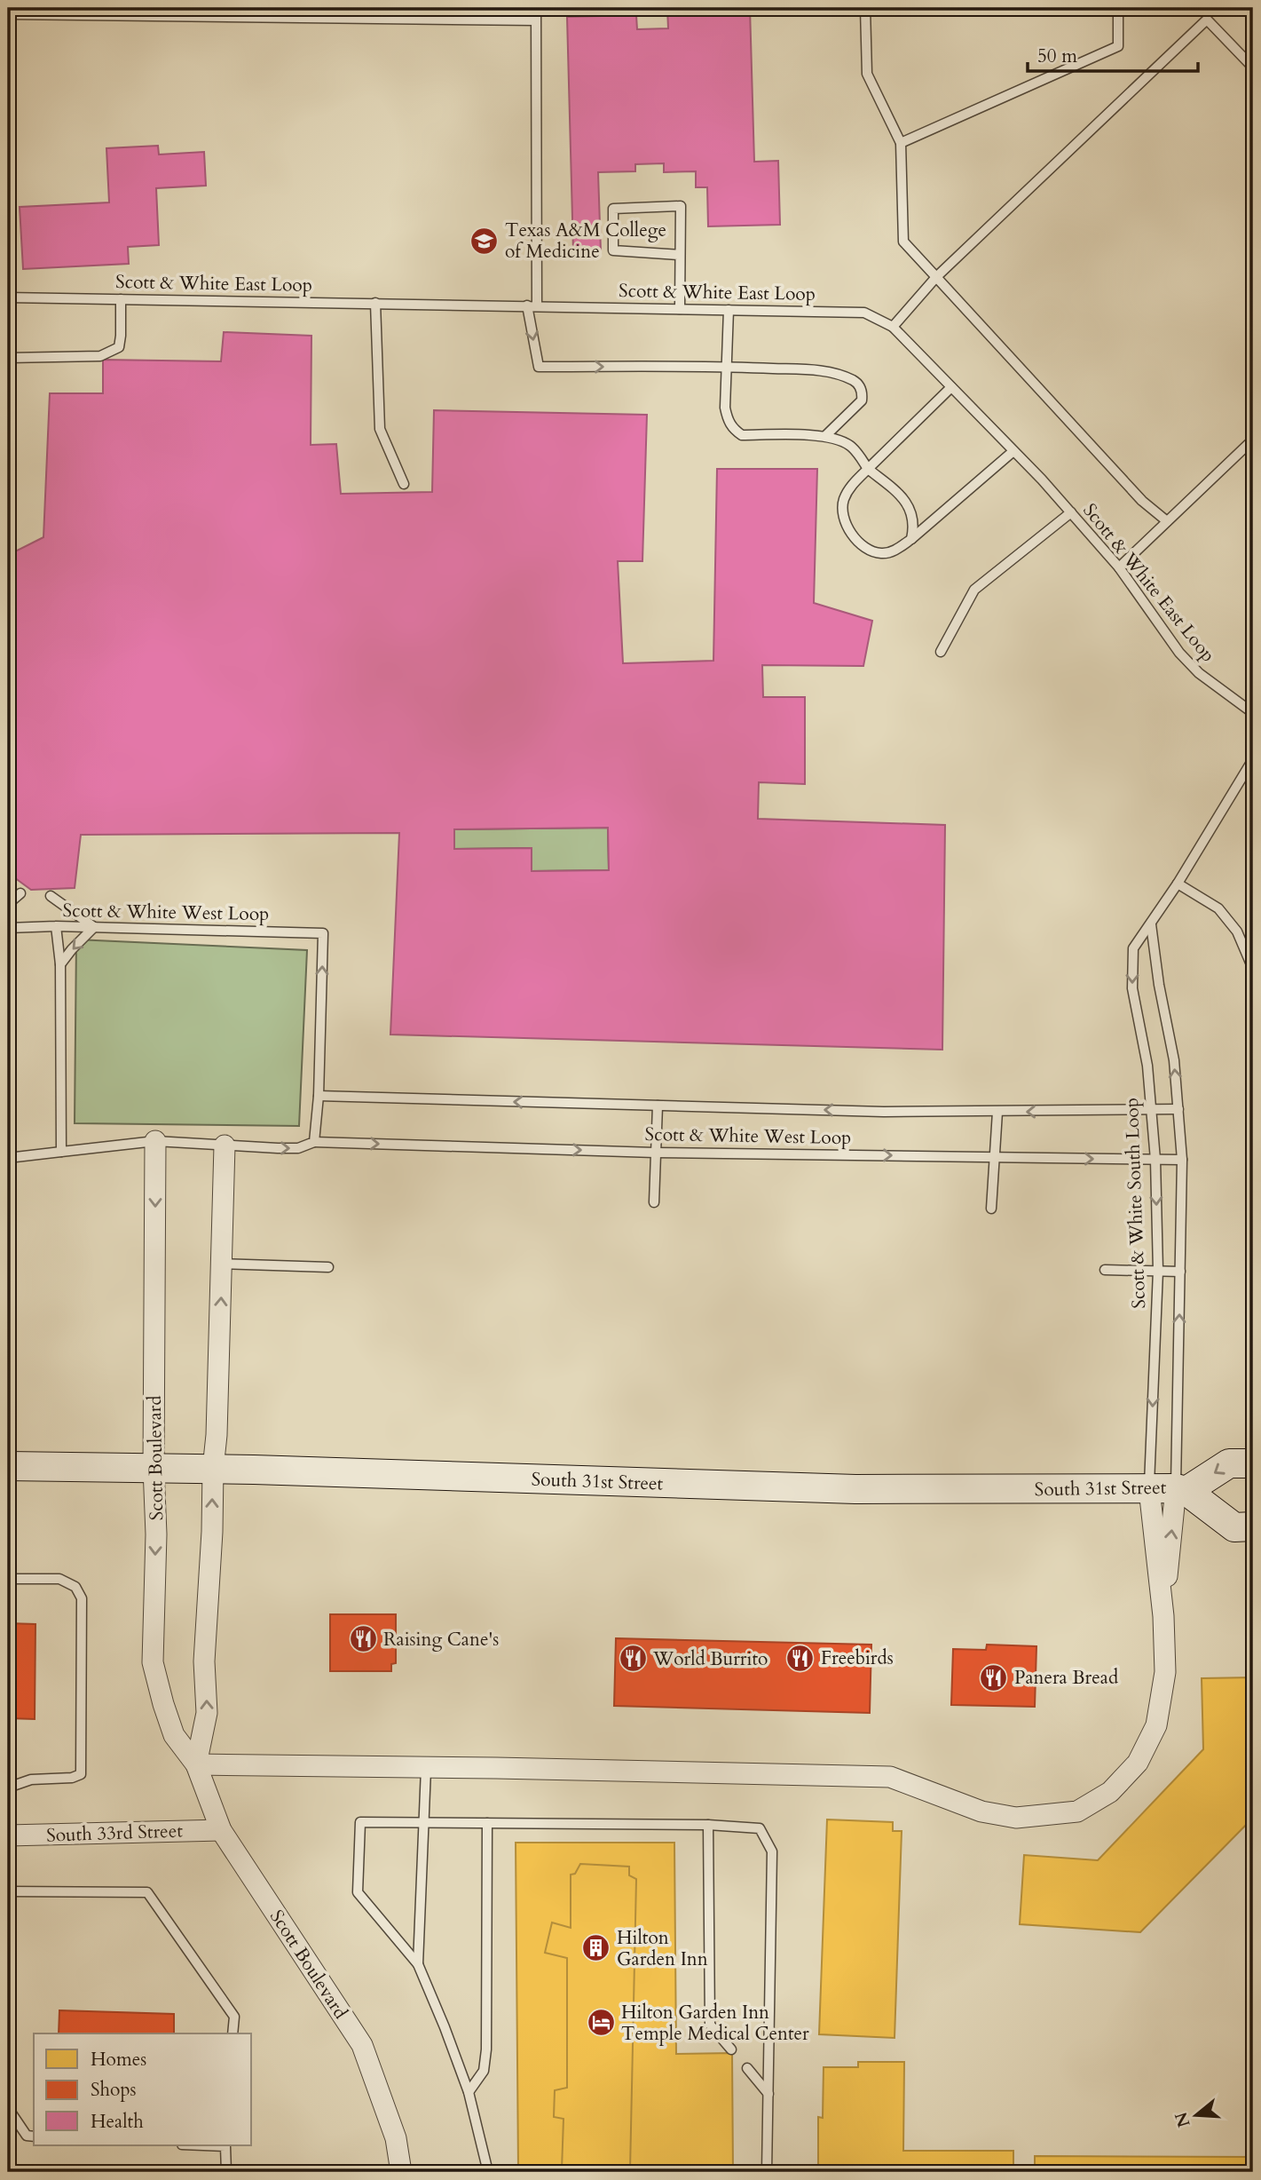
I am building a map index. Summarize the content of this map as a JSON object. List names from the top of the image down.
{
  "streets": {
    "main road": ["South 31st Street"],
    "street": ["Scott Boulevard", "South 33rd Street"],
    "lane": ["Scott & White East Loop", "Scott & White West Loop", "Scott & White South Loop"]
  },
  "crossings": [
    ["Scott & White West Loop", "Scott & White South Loop"],
    ["Scott & White West Loop", "Scott Boulevard"],
    ["Scott & White South Loop", "South 31st Street"],
    ["Scott Boulevard", "South 31st Street"],
    ["Scott Boulevard", "South 33rd Street"]
  ],
  "places": {
    "school or university": ["Texas A&M College of Medicine"],
    "restaurant": [
      "Raising Cane's",
      "Freebirds",
      "World Burrito",
      "Panera Bread"
    ],
    "building": ["Hilton Garden Inn"],
    "hotel": ["Hilton Garden Inn Temple Medical Center"]
  },
  "legend": ["Homes", "Shops", "Health"],
  "scale_bar": "50 m",
  "north": "left"
}
